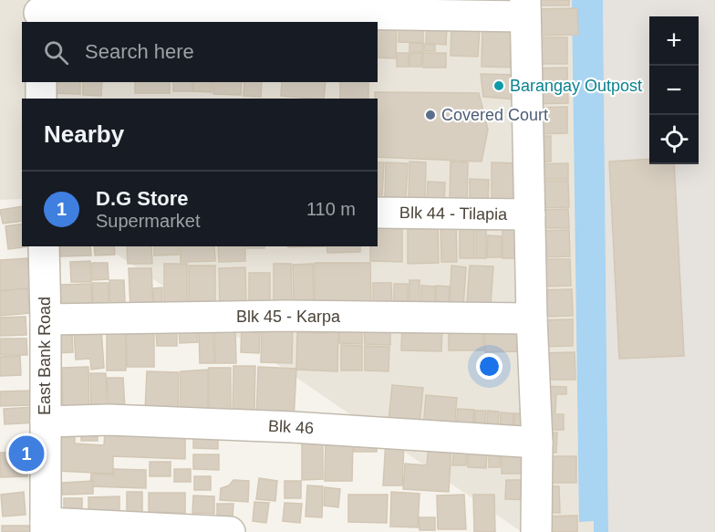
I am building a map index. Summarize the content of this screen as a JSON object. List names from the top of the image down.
{
  "streets": {
    "street": [
      "Blk 44 - Tilapia",
      "Blk 45 - Karpa",
      "East Bank Road",
      "Blk 46"
    ]
  },
  "crossings": [
    ["Blk 45 - Karpa", "East Bank Road"],
    ["East Bank Road", "Blk 46"]
  ],
  "places": ["Barangay Outpost", "Covered Court"],
  "page": {
    "map_buttons": ["+", "−"],
    "search": "Search here",
    "heading": "Nearby",
    "list": [
      {
        "mark": "1",
        "name": "D.G Store",
        "note": "Supermarket",
        "value": "110 m"
      }
    ],
    "pins": "1"
  }
}
